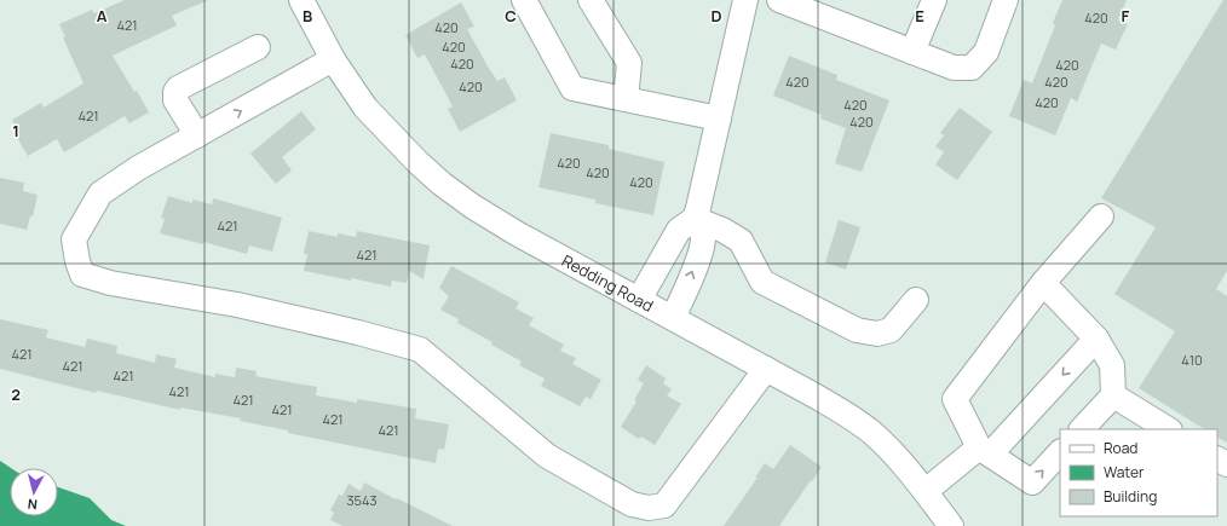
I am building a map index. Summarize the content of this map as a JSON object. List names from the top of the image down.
{
  "streets": {
    "street": ["Redding Road"]
  },
  "house_numbers": [
    "420",
    "421",
    "420",
    "420",
    "420",
    "420",
    "420",
    "420",
    "420",
    "420",
    "420",
    "421",
    "420",
    "420",
    "420",
    "420",
    "421",
    "421",
    "421",
    "410",
    "421",
    "421",
    "421",
    "421",
    "421",
    "421",
    "421",
    "3543"
  ],
  "legend": ["Road", "Water", "Building"],
  "north": "bottom",
  "grid": {
    "columns": [
      "A",
      "B",
      "C",
      "D",
      "E",
      "F"
    ],
    "rows": ["1", "2"]
  }
}
